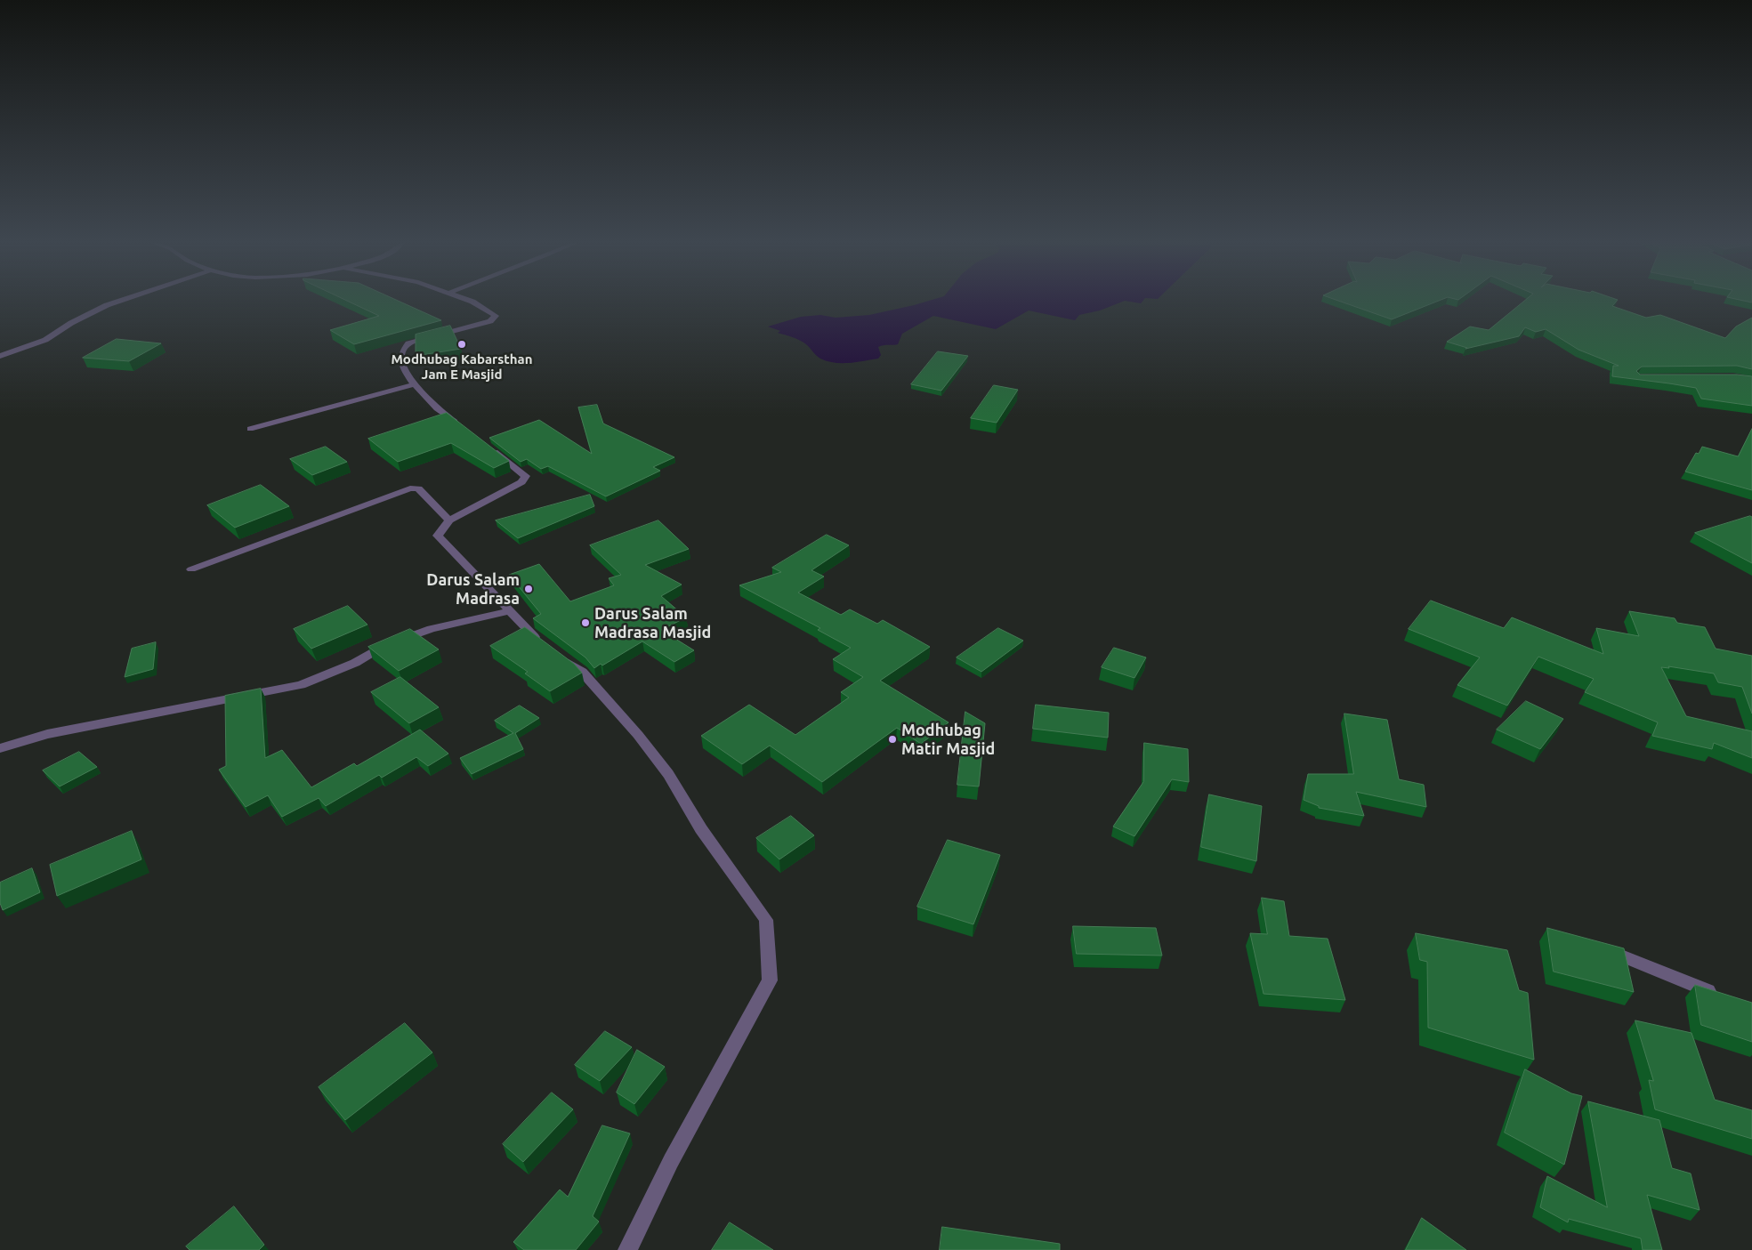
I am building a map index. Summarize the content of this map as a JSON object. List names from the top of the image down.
{
  "places": [
    "Modhubag Kabarsthan Jam E Masjid",
    "Darus Salam Madrasa",
    "Darus Salam Madrasa Masjid",
    "Modhubag Matir Masjid"
  ]
}
